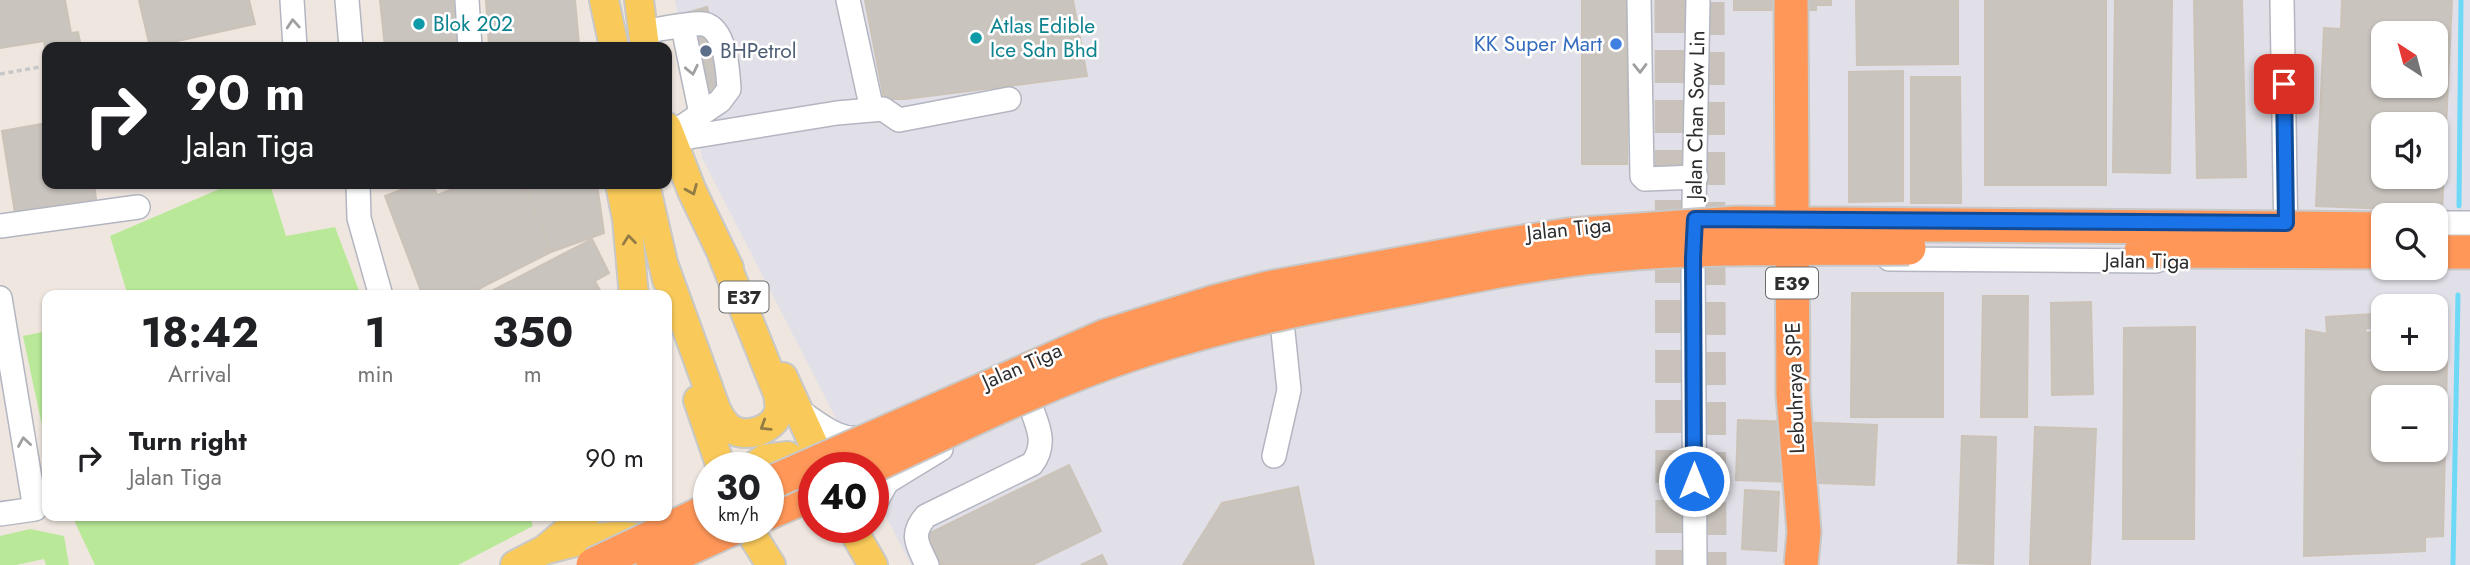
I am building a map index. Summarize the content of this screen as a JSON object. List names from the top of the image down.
{
  "streets": {
    "highway": ["E39", "Lebuhraya SPE"],
    "main road": ["E37"],
    "street": ["Jalan Chan Sow Lin", "Jalan Tiga"]
  },
  "crossings": [
    ["Jalan Chan Sow Lin", "Jalan Tiga"],
    ["Jalan Tiga", "E37"]
  ],
  "places": [
    "Blok 202",
    "Atlas Edible Ice Sdn Bhd",
    "KK Super Mart",
    "BHPetrol"
  ],
  "north": "top left",
  "page": {
    "map_buttons": ["+", "−"],
    "turn": ["90 m", "Jalan Tiga"],
    "eta": [
      "18:42",
      "Arrival",
      "1",
      "min",
      "350",
      "m"
    ],
    "list": [
      {
        "name": "Turn right",
        "note": "Jalan Tiga",
        "value": "90 m"
      }
    ],
    "speed": "30 km/h",
    "limit": "40"
  }
}
